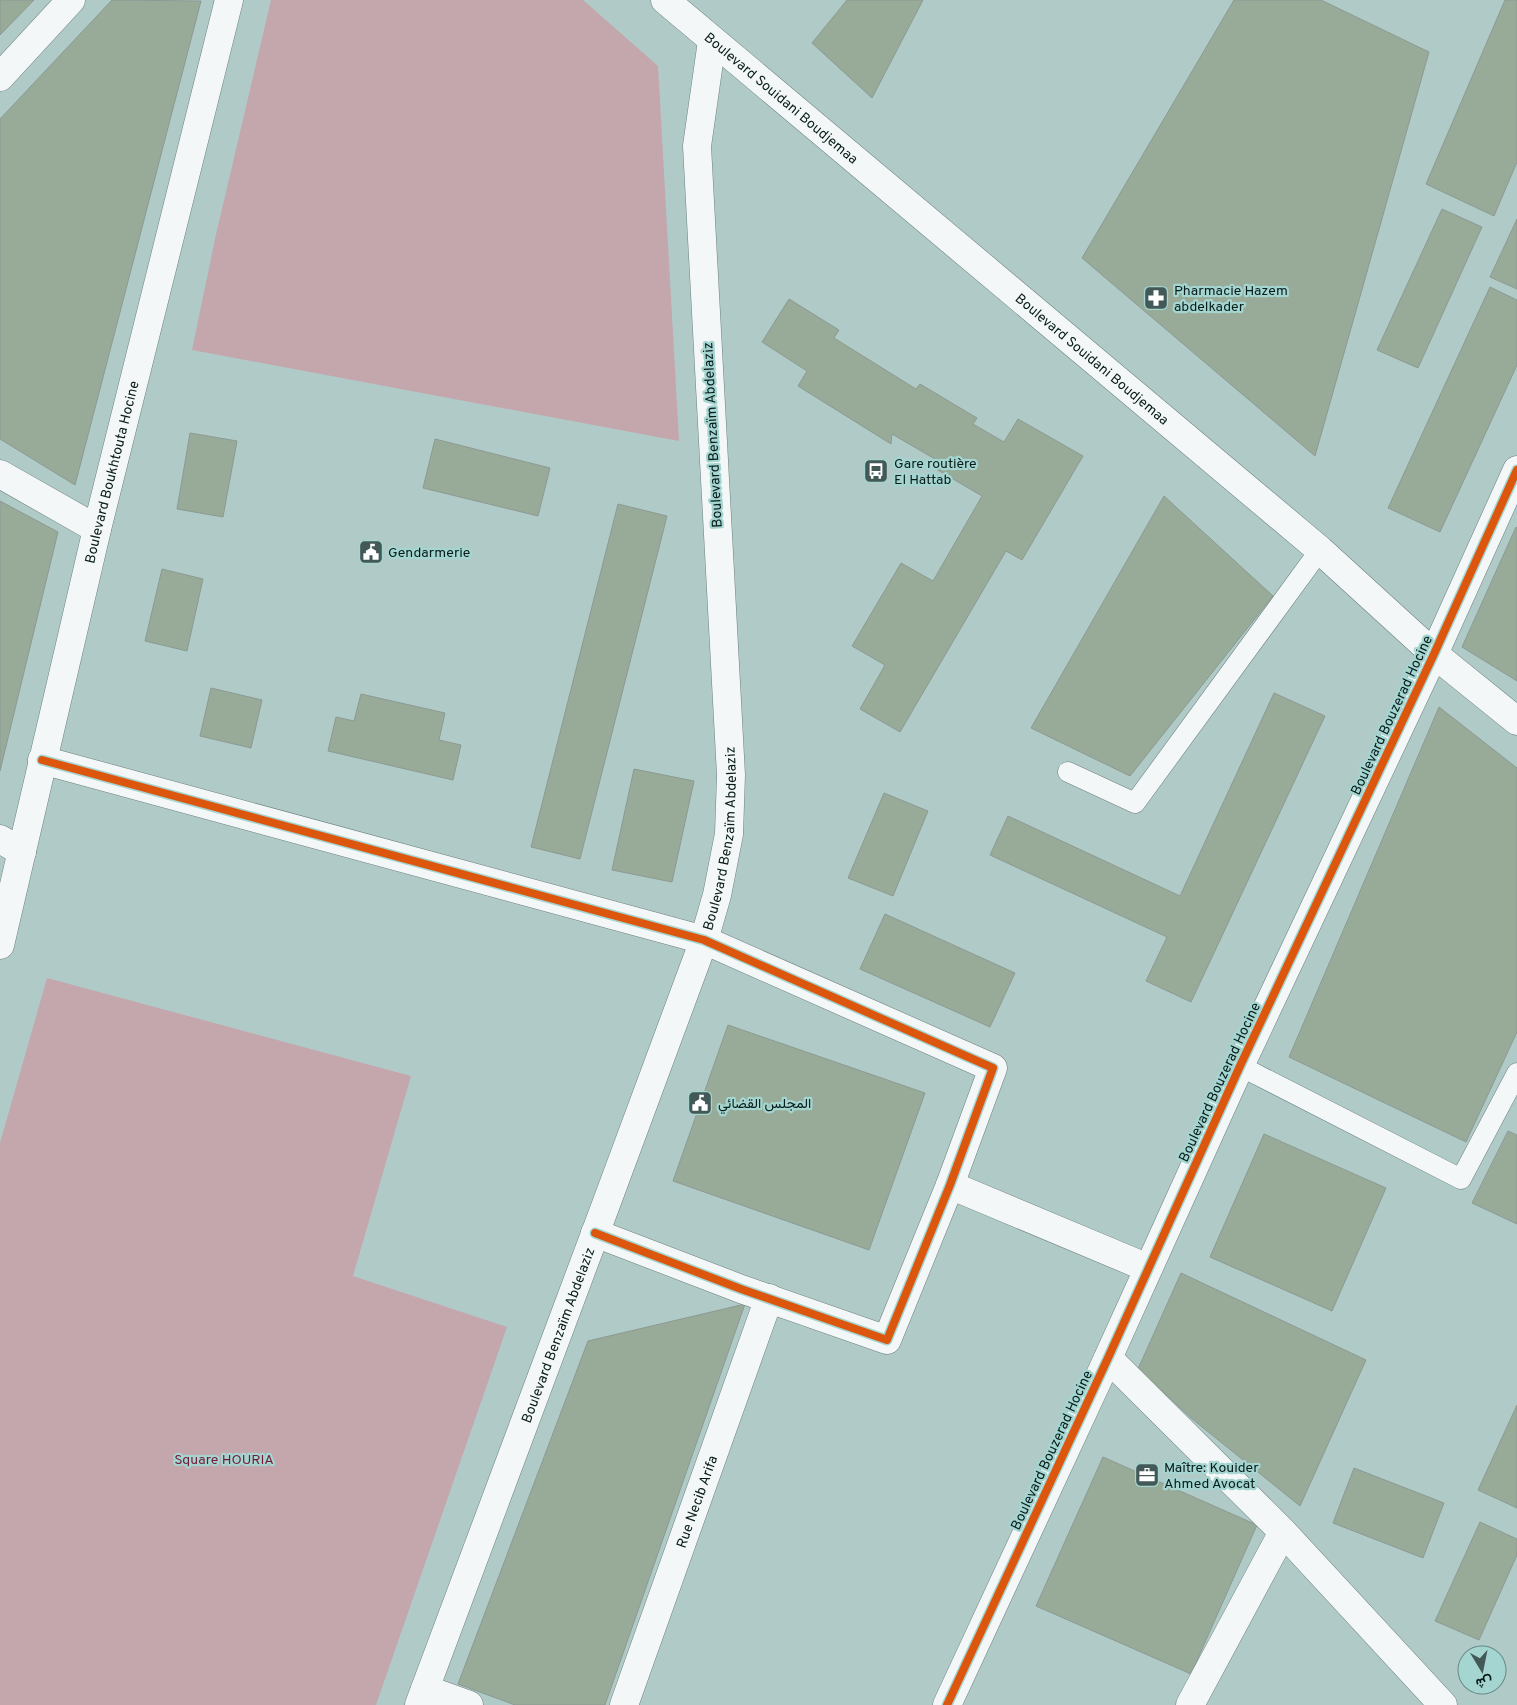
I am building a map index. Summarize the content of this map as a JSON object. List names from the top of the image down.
{
  "streets": {
    "street": [
      "Boulevard Souidani Boudjemaa",
      "Boulevard Benzaïm Abdelaziz",
      "Boulevard Boukhtouta Hocine",
      "Boulevard Bouzerad Hocine",
      "Rue Necib Arifa"
    ]
  },
  "crossings": [
    ["Boulevard Souidani Boudjemaa", "Boulevard Benzaïm Abdelaziz"],
    ["Boulevard Souidani Boudjemaa", "Boulevard Bouzerad Hocine"]
  ],
  "parks": ["Square HOURIA"],
  "places": {
    "pharmacy": ["Pharmacie Hazem abdelkader"],
    "bus stop": ["Gare routière El Hattab"],
    "public building": ["Gendarmerie", "المجلس القضائي"],
    "office": ["Maître: Kouider Ahmed Avocat"]
  },
  "north": "bottom"
}
